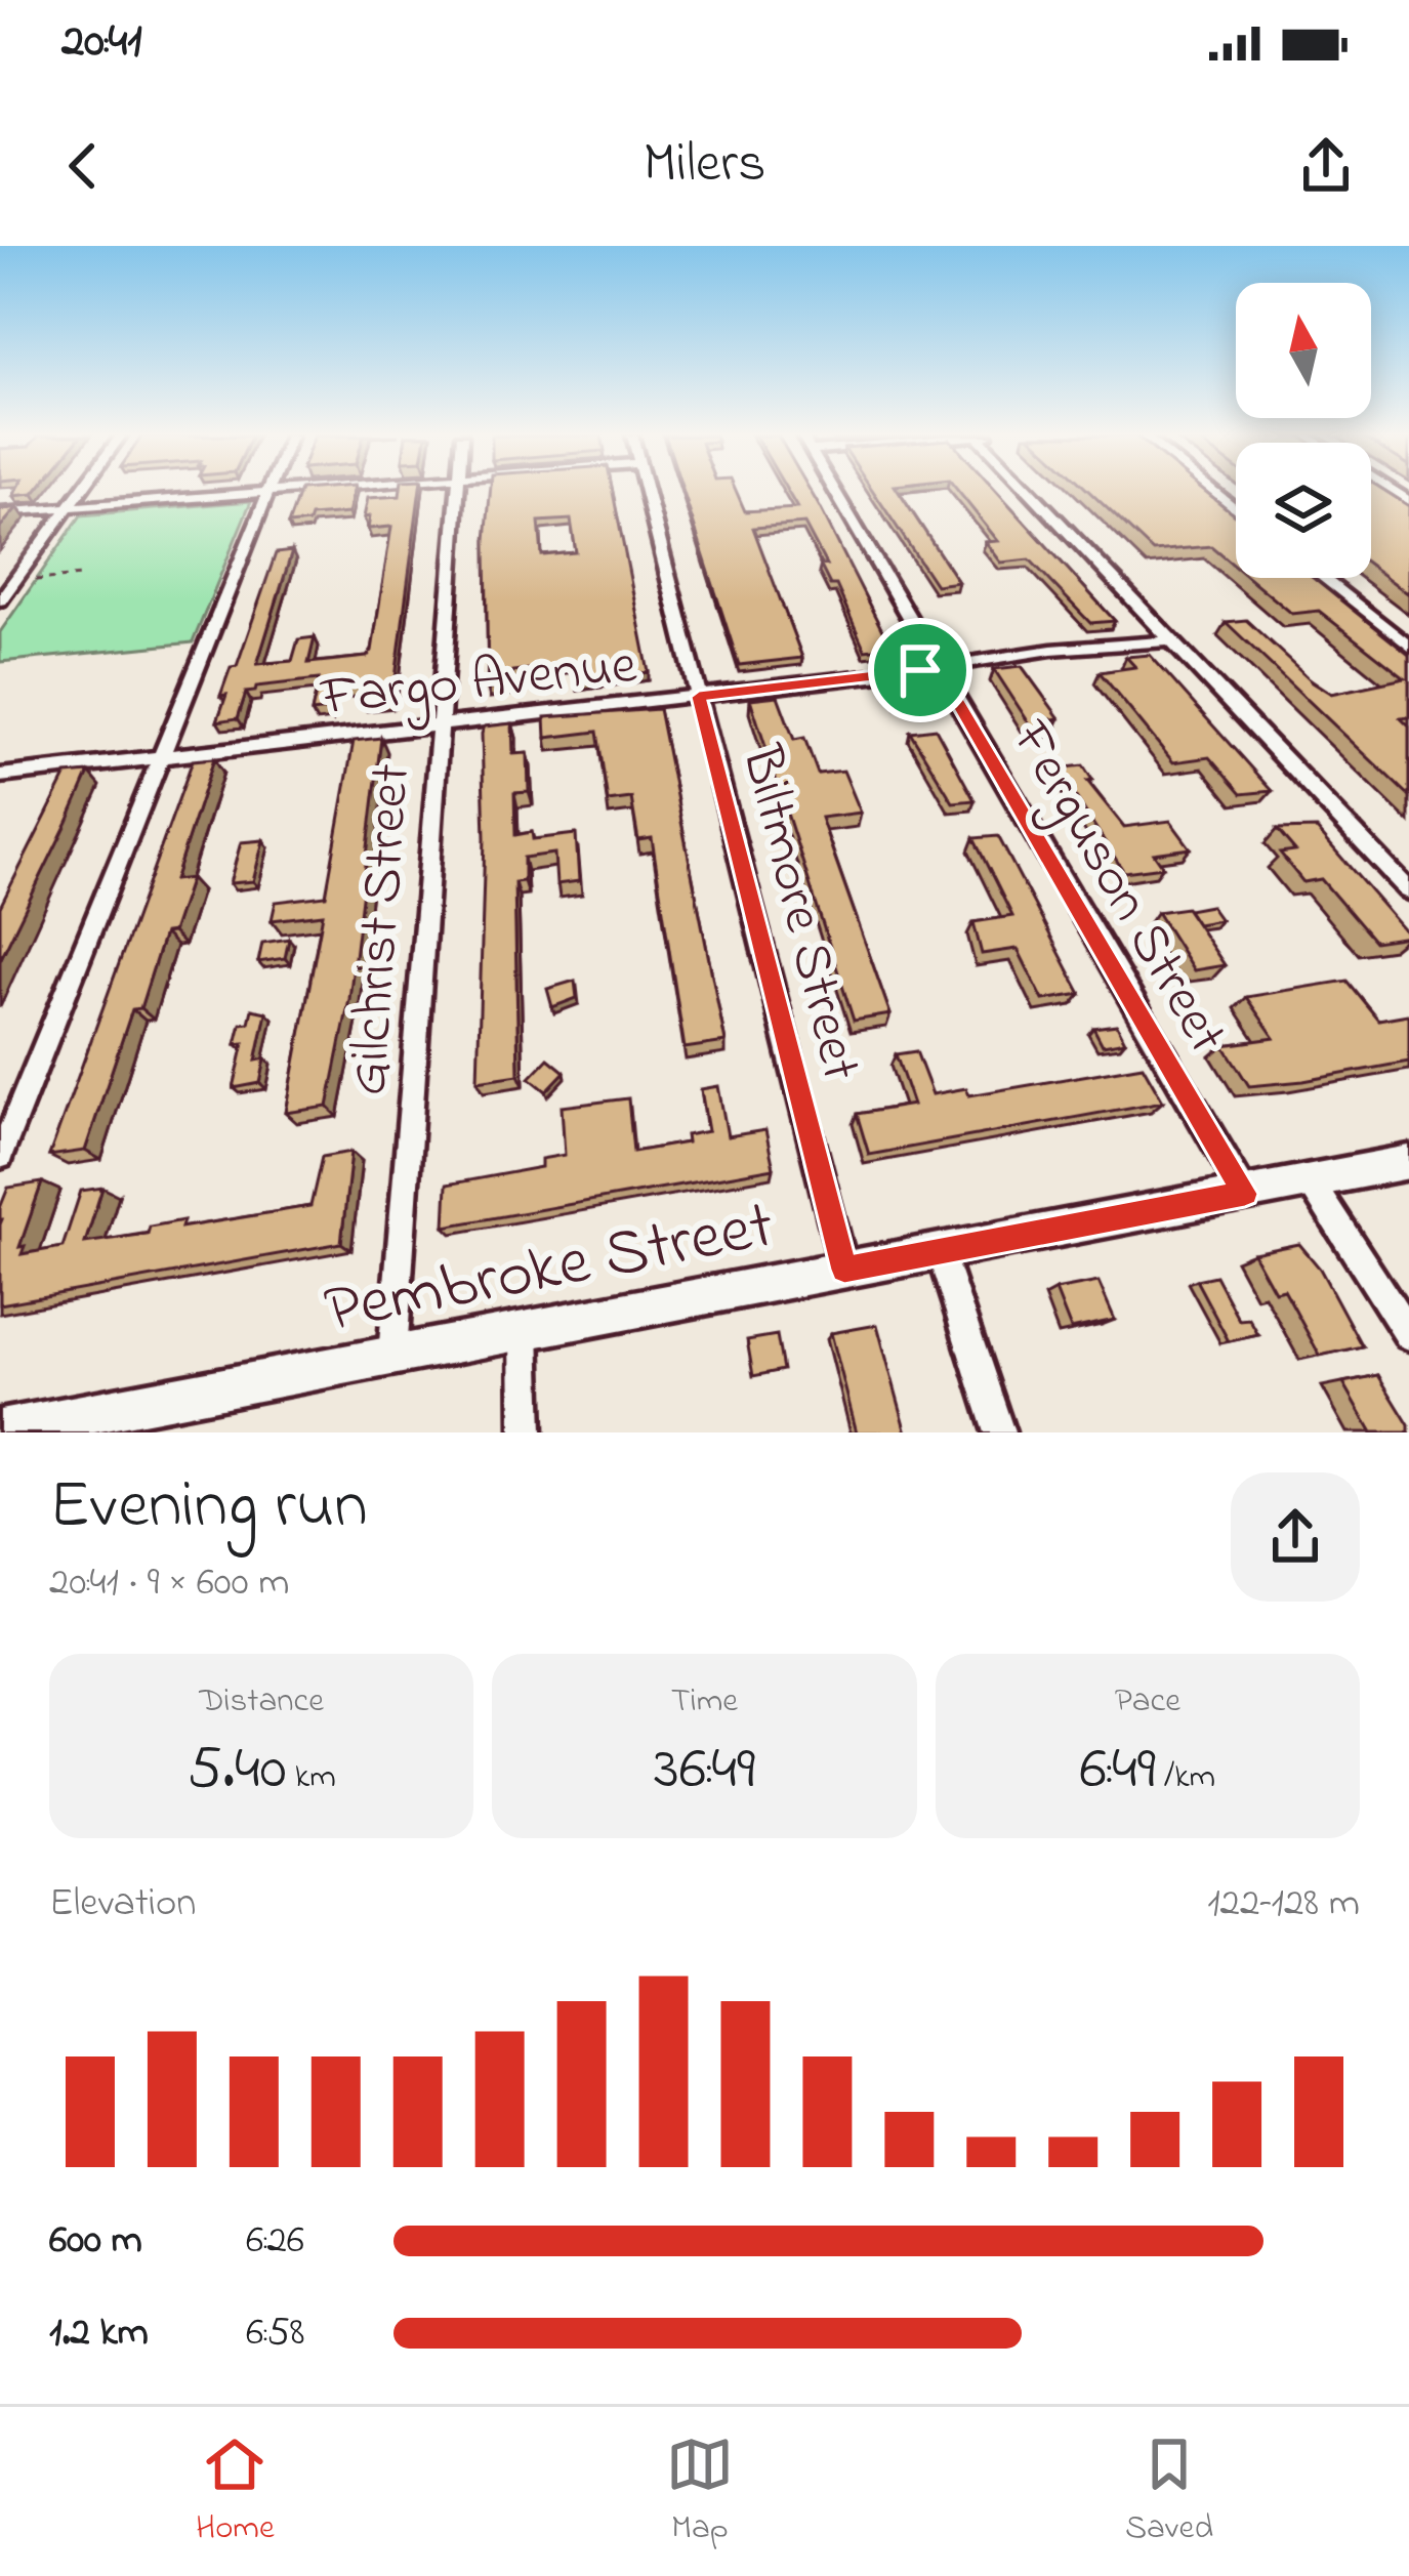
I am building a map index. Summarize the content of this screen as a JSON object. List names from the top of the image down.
{
  "streets": {
    "street": [
      "Fargo Avenue",
      "Ferguson Street",
      "Biltmore Street",
      "Gilchrist Street",
      "Pembroke Street"
    ]
  },
  "crossings": [
    ["Fargo Avenue", "Ferguson Street"],
    ["Fargo Avenue", "Biltmore Street"],
    ["Fargo Avenue", "Gilchrist Street"],
    ["Ferguson Street", "Pembroke Street"],
    ["Biltmore Street", "Pembroke Street"],
    ["Gilchrist Street", "Pembroke Street"]
  ],
  "north": "top",
  "page": {
    "status": "20:41",
    "header": "Milers",
    "heading": ["Evening run", "20:41 · 9 × 600 m"],
    "stats": [
      ["Distance", "5.40 km"],
      ["Time", "36:49"],
      ["Pace", "6:49 /km"]
    ],
    "chart": ["Elevation", "122–128 m"],
    "list": [
      {
        "name": "600 m",
        "note": "6:26"
      },
      {
        "name": "1.2 km",
        "note": "6:58"
      }
    ],
    "tabs": ["Home", "Map", "Saved"]
  }
}
